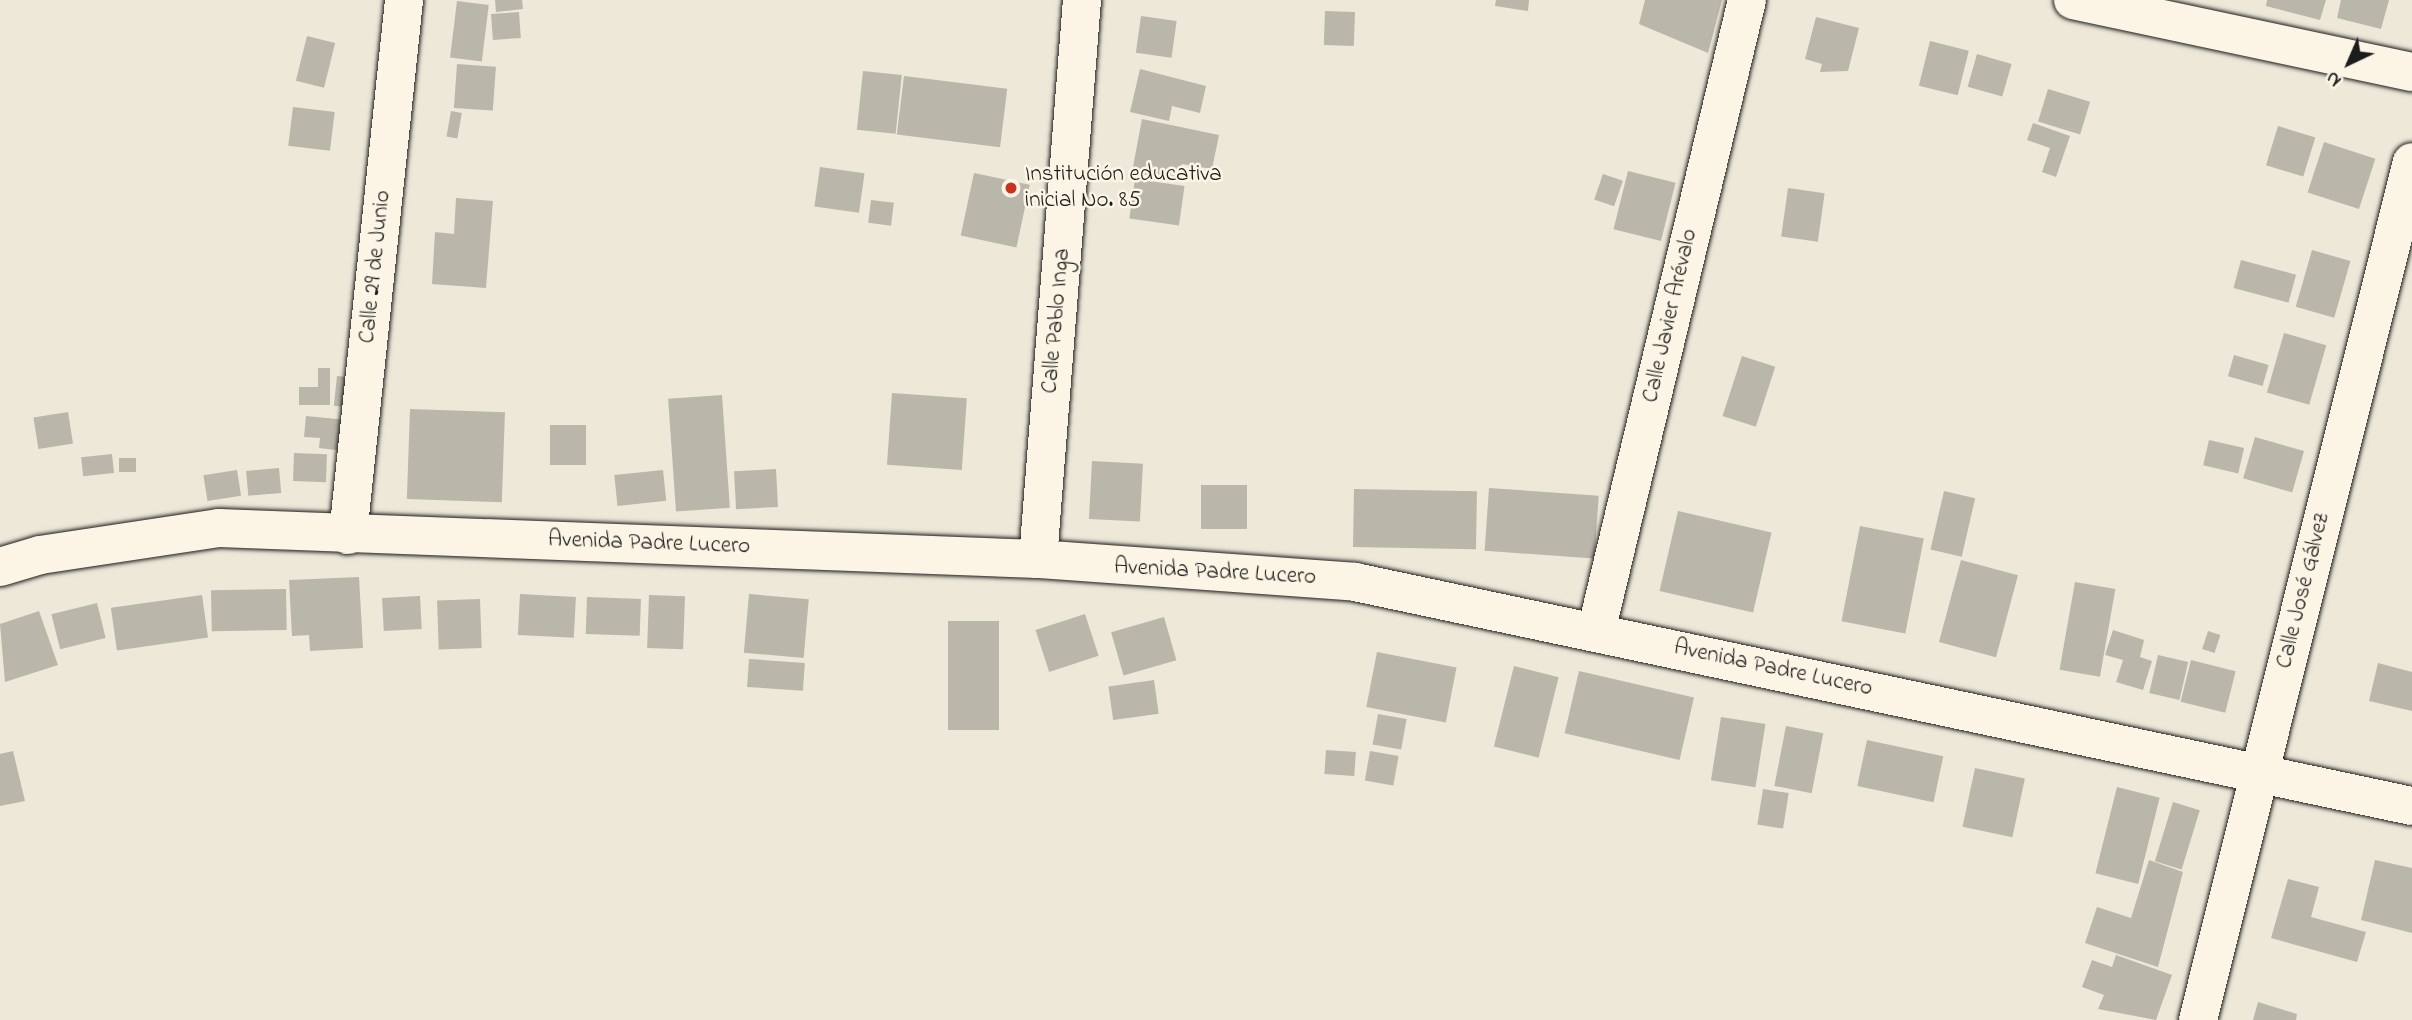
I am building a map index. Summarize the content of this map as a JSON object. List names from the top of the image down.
{
  "streets": {
    "street": [
      "Calle 29 de Junio",
      "Calle Javier Arévalo",
      "Calle Pablo Inga",
      "Avenida Padre Lucero",
      "Calle José Gálvez"
    ]
  },
  "crossings": [
    ["Calle 29 de Junio", "Avenida Padre Lucero"],
    ["Calle Javier Arévalo", "Avenida Padre Lucero"],
    ["Calle Pablo Inga", "Avenida Padre Lucero"],
    ["Avenida Padre Lucero", "Calle José Gálvez"]
  ],
  "places": ["Institución educativa inicial No. 85"],
  "north": "bottom left"
}
